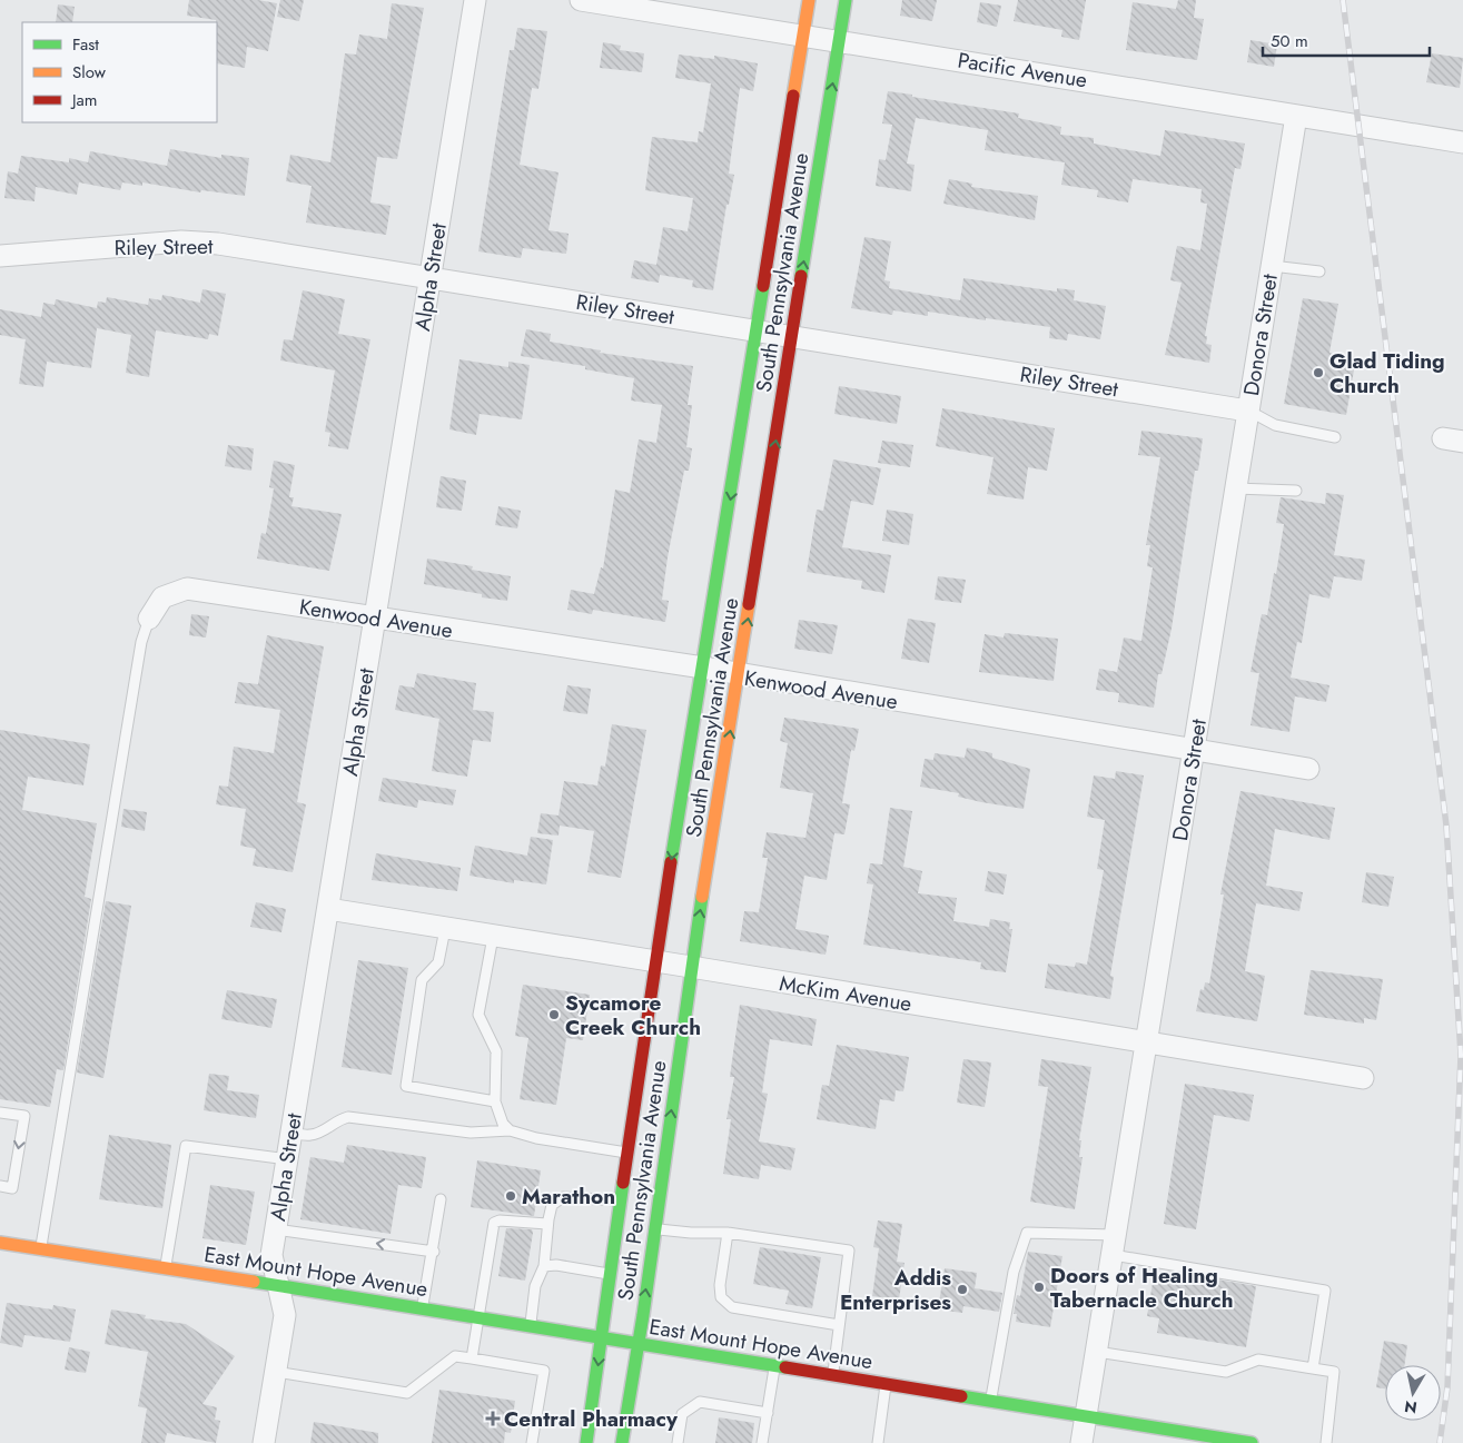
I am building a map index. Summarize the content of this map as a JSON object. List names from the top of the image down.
{
  "streets": {
    "main road": ["South Pennsylvania Avenue", "East Mount Hope Avenue"],
    "street": [
      "Pacific Avenue",
      "Riley Street",
      "Alpha Street",
      "Donora Street",
      "Kenwood Avenue",
      "McKim Avenue"
    ]
  },
  "crossings": [
    ["Pacific Avenue", "South Pennsylvania Avenue"],
    ["Pacific Avenue", "Donora Street"],
    ["Riley Street", "South Pennsylvania Avenue"],
    ["Riley Street", "Alpha Street"],
    ["Riley Street", "Donora Street"],
    ["South Pennsylvania Avenue", "Kenwood Avenue"],
    ["South Pennsylvania Avenue", "McKim Avenue"],
    ["South Pennsylvania Avenue", "East Mount Hope Avenue"],
    ["Alpha Street", "Kenwood Avenue"],
    ["Alpha Street", "McKim Avenue"],
    ["Alpha Street", "East Mount Hope Avenue"],
    ["Donora Street", "Kenwood Avenue"],
    ["Donora Street", "McKim Avenue"],
    ["Donora Street", "East Mount Hope Avenue"]
  ],
  "places": {
    "other": [
      "Glad Tiding Church",
      "Sycamore Creek Church",
      "Marathon",
      "Doors of Healing Tabernacle Church",
      "Addis Enterprises"
    ],
    "health": ["Central Pharmacy"]
  },
  "legend": ["Fast", "Slow", "Jam"],
  "scale_bar": "50 m",
  "north": "bottom"
}
